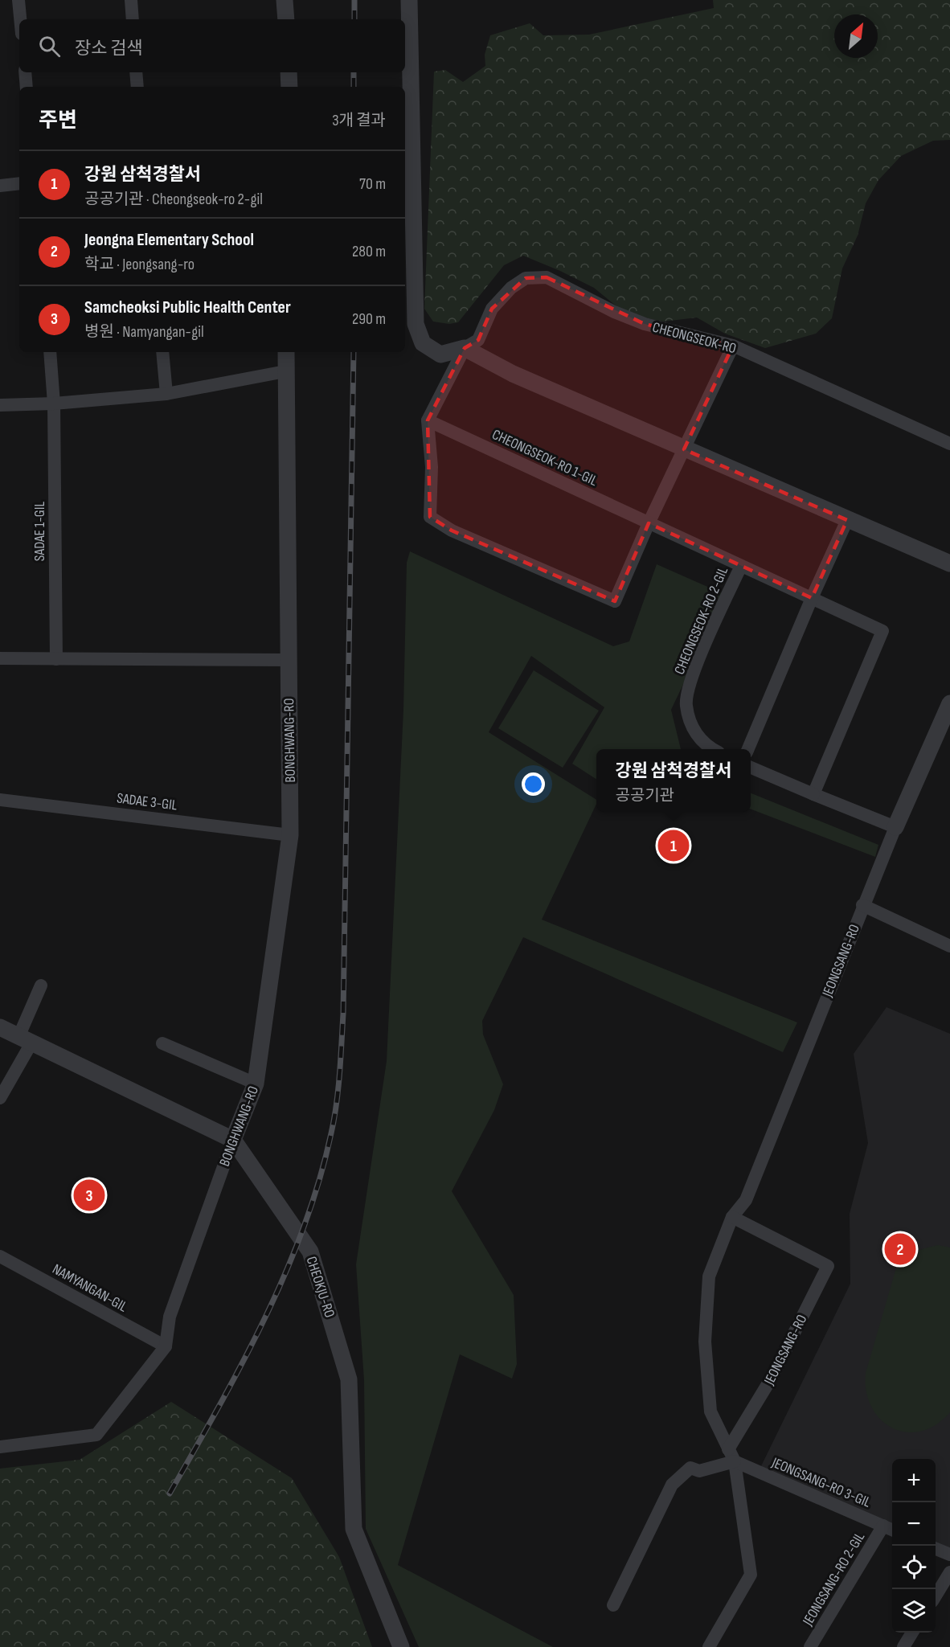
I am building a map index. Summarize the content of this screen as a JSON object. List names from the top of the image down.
{
  "streets": {
    "street": [
      "CHEONGSEOK-RO",
      "CHEONGSEOK-RO 1-GIL",
      "SADAE 1-GIL",
      "CHEONGSEOK-RO 2-GIL",
      "BONGHWANG-RO",
      "SADAE 3-GIL",
      "JEONGSANG-RO",
      "CHEOKJU-RO",
      "NAMYANGAN-GIL",
      "JEONGSANG-RO 3-GIL",
      "JEONGSANG-RO 2-GIL"
    ]
  },
  "crossings": [
    ["CHEONGSEOK-RO", "CHEONGSEOK-RO 1-GIL"],
    ["CHEONGSEOK-RO 1-GIL", "CHEONGSEOK-RO 2-GIL"],
    ["BONGHWANG-RO", "SADAE 3-GIL"],
    ["BONGHWANG-RO", "CHEOKJU-RO"],
    ["BONGHWANG-RO", "NAMYANGAN-GIL"],
    ["JEONGSANG-RO", "JEONGSANG-RO 3-GIL"],
    ["JEONGSANG-RO 3-GIL", "JEONGSANG-RO 2-GIL"]
  ],
  "north": "top right",
  "page": {
    "search": "장소 검색",
    "heading": ["주변", "3개 결과"],
    "list": [
      {
        "mark": "1",
        "name": "강원 삼척경찰서",
        "note": "공공기관 · Cheongseok-ro 2-gil",
        "value": "70 m"
      },
      {
        "mark": "2",
        "name": "Jeongna Elementary School",
        "note": "학교 · Jeongsang-ro",
        "value": "280 m"
      },
      {
        "mark": "3",
        "name": "Samcheoksi Public Health Center",
        "note": "병원 · Namyangan-gil",
        "value": "290 m"
      }
    ],
    "popup": ["강원 삼척경찰서", "공공기관"],
    "pins": ["1", "3", "2"],
    "map_buttons": ["+", "−"]
  }
}
